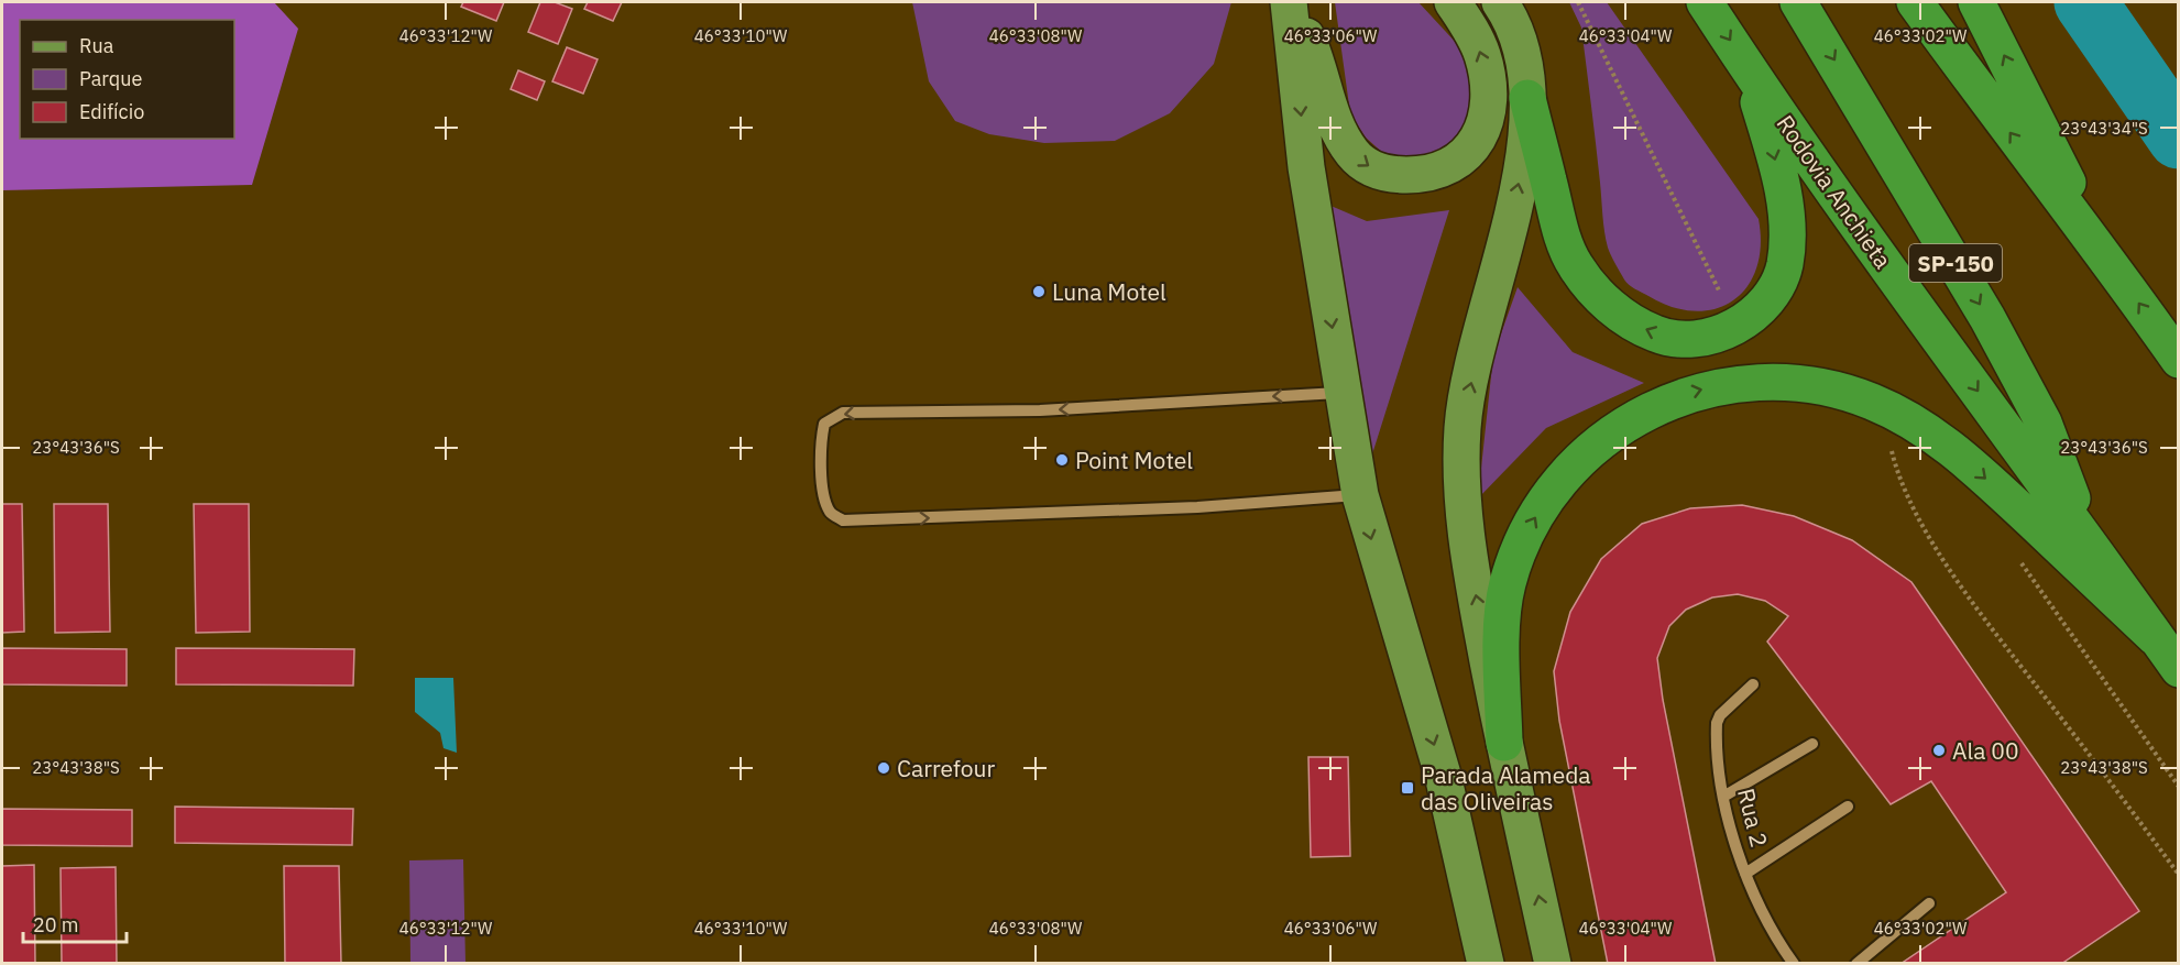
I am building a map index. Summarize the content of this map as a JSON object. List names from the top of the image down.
{
  "streets": {
    "highway": ["Rodovia Anchieta", "SP-150"],
    "lane": ["Rua 2"]
  },
  "places": {
    "other": [
      "Luna Motel",
      "Point Motel",
      "Ala 00",
      "Carrefour"
    ],
    "transit": ["Parada Alameda das Oliveiras"]
  },
  "legend": ["Rua", "Parque", "Edifício"],
  "scale_bar": "20 m",
  "coordinates": [
    "46°33'12\"W",
    "46°33'10\"W",
    "46°33'08\"W",
    "46°33'06\"W",
    "46°33'04\"W",
    "46°33'02\"W",
    "23°43'34\"S",
    "23°43'36\"S",
    "23°43'38\"S"
  ]
}
